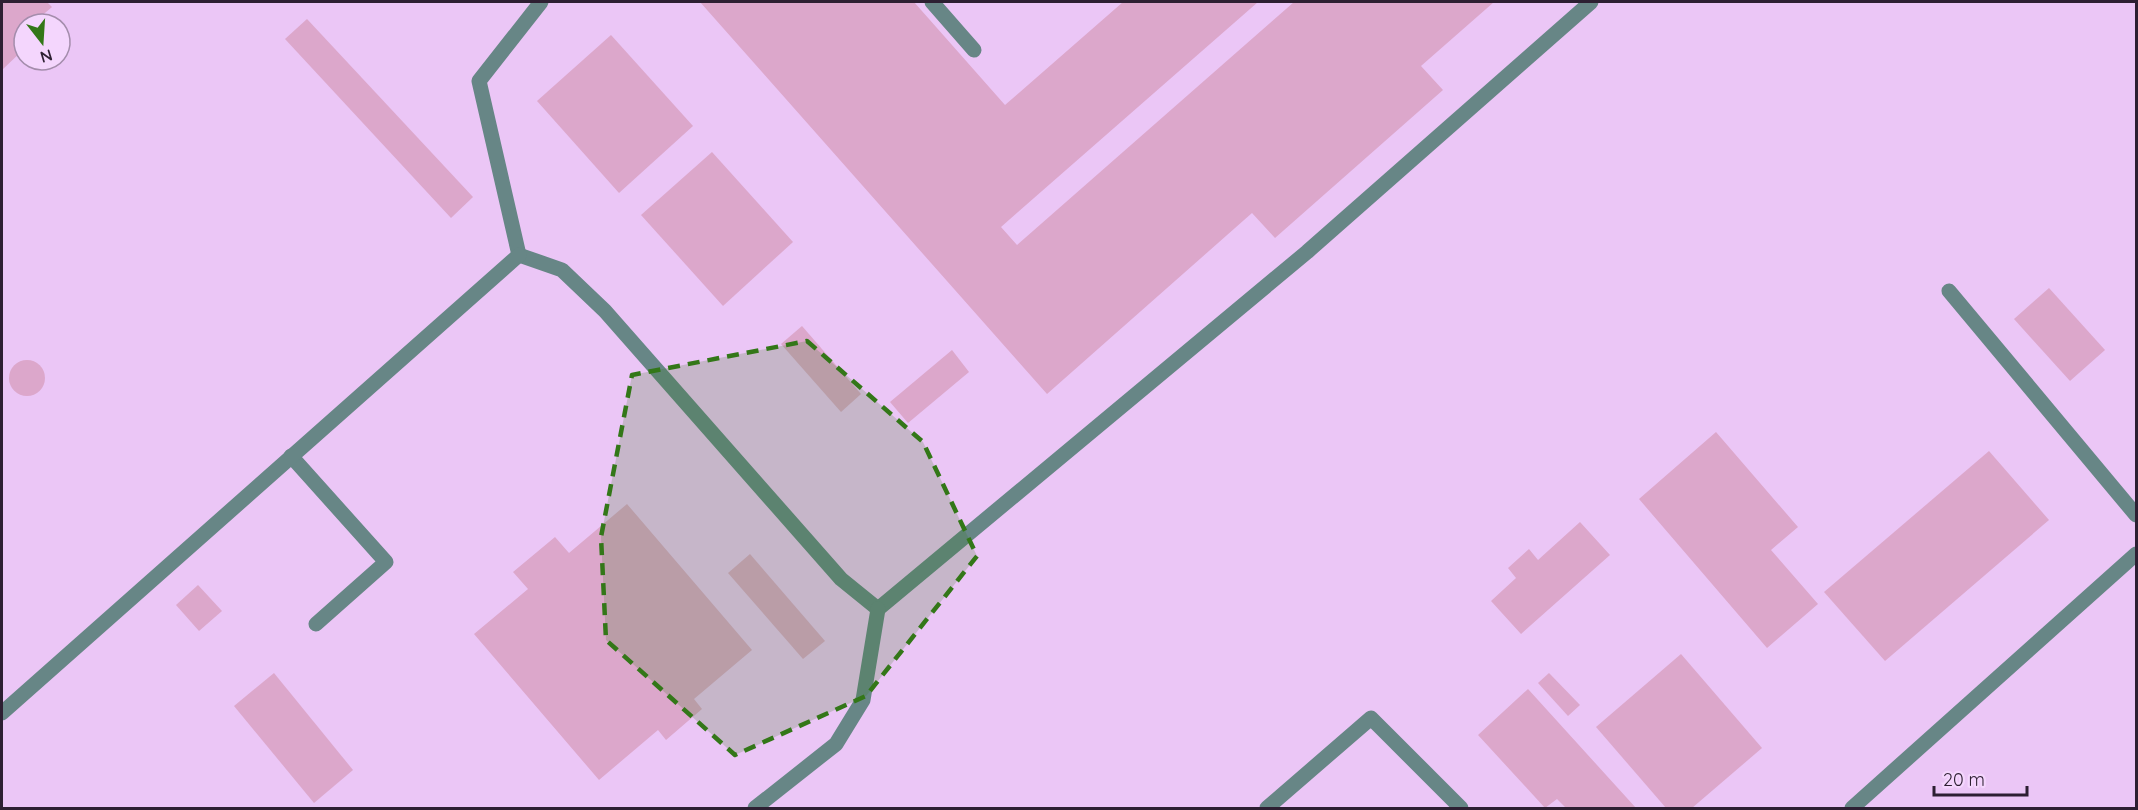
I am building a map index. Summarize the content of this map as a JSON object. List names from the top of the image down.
{
  "scale_bar": "20 m",
  "north": "bottom"
}
